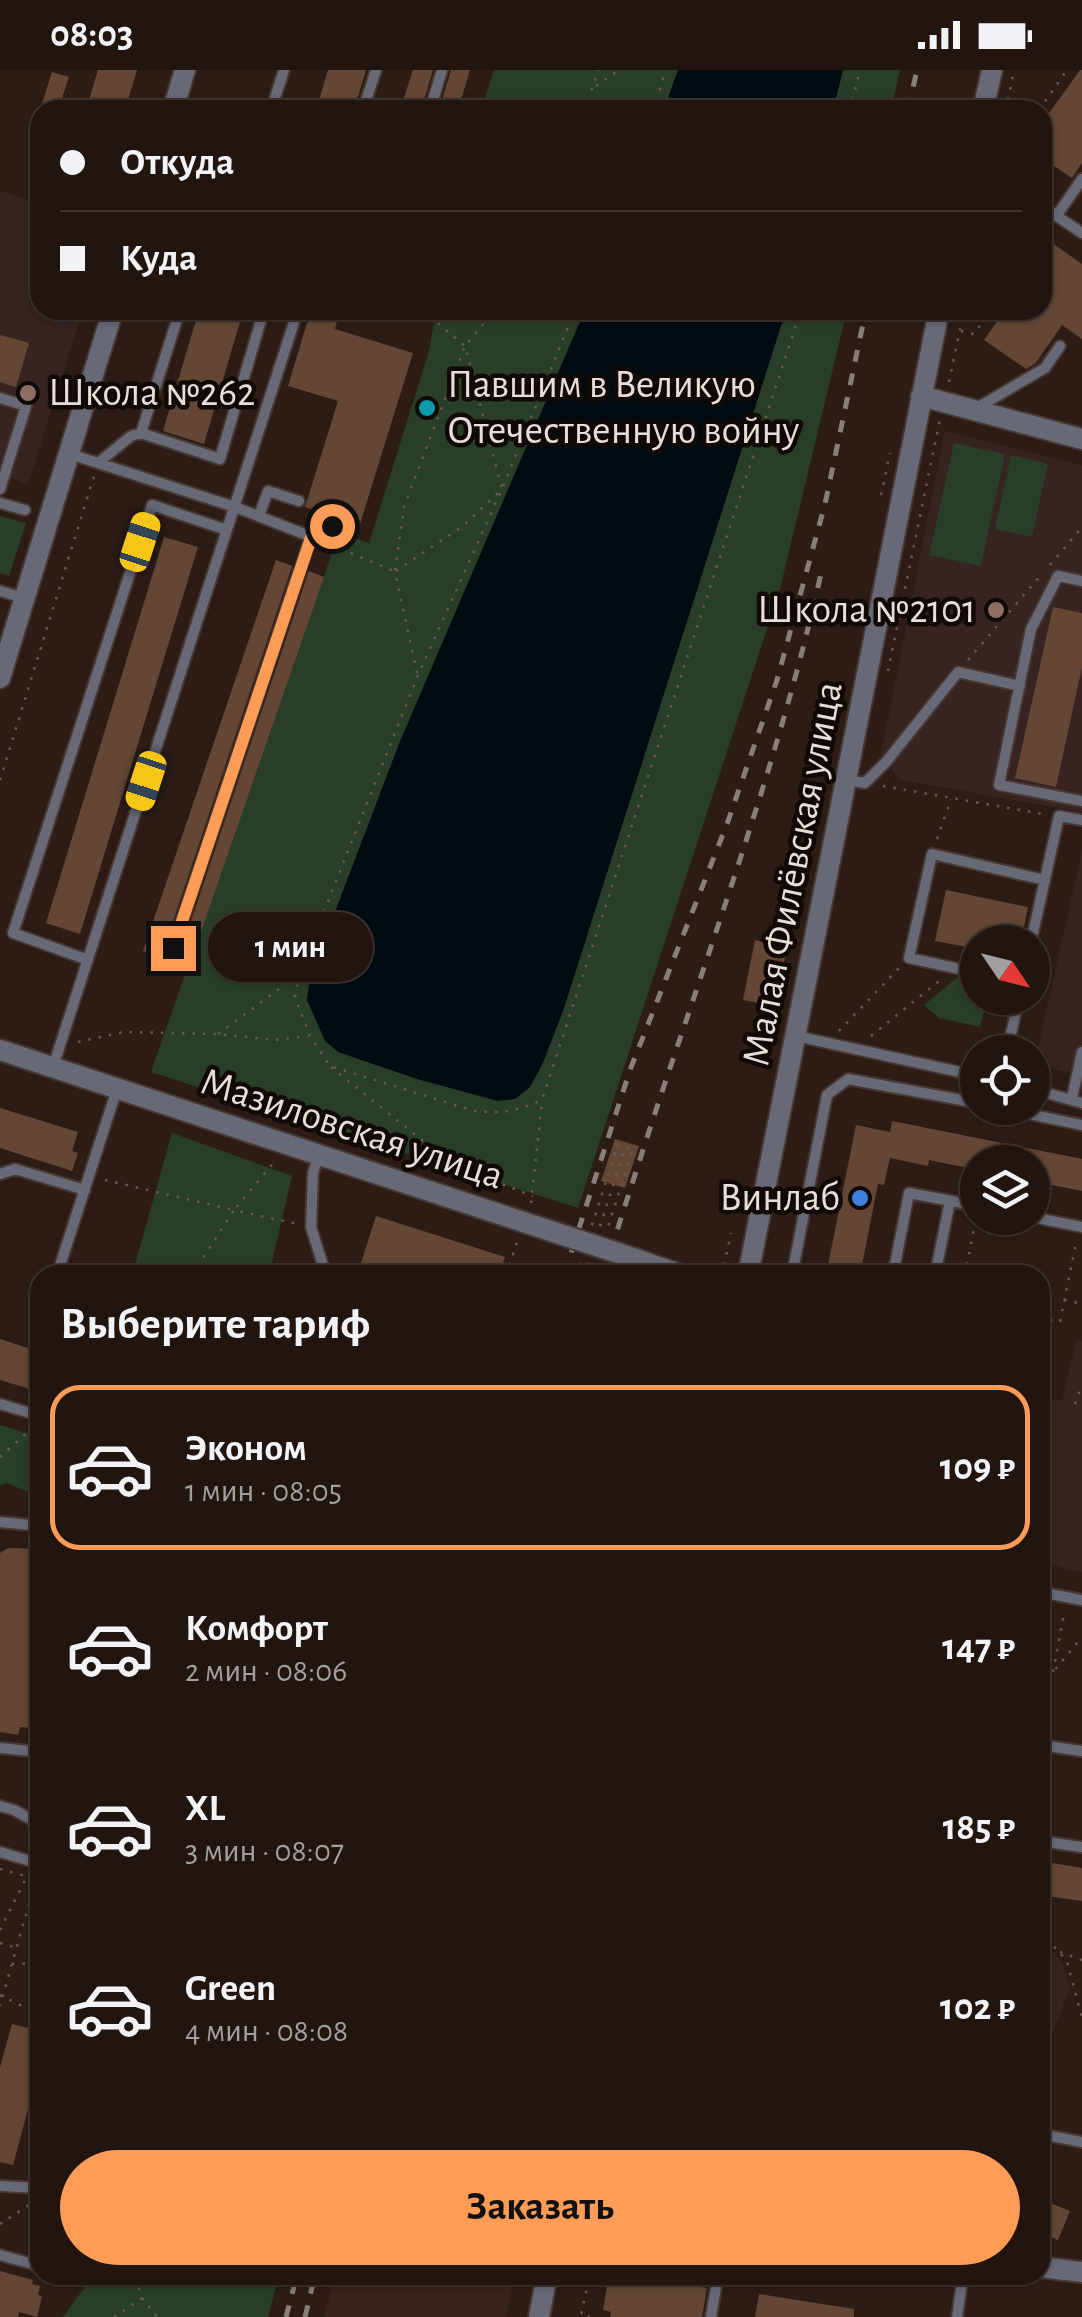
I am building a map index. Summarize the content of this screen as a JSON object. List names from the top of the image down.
{
  "streets": {
    "street": ["Малая Филёвская улица", "Мазиловская улица"]
  },
  "places": [
    "Школа №262",
    "Павшим в Великую Отечественную войну",
    "Школа №2101",
    "Винлаб"
  ],
  "north": "bottom right",
  "page": {
    "status": "08:03",
    "banner": ["Откуда", "Куда"],
    "bubble": "1 мин",
    "heading": "Выберите тариф",
    "list": [
      {
        "name": "Эконом",
        "note": "1 мин · 08:05",
        "value": "109 ₽"
      },
      {
        "name": "Комфорт",
        "note": "2 мин · 08:06",
        "value": "147 ₽"
      },
      {
        "name": "XL",
        "note": "3 мин · 08:07",
        "value": "185 ₽"
      },
      {
        "name": "Green",
        "note": "4 мин · 08:08",
        "value": "102 ₽"
      }
    ],
    "buttons": "Заказать"
  }
}
